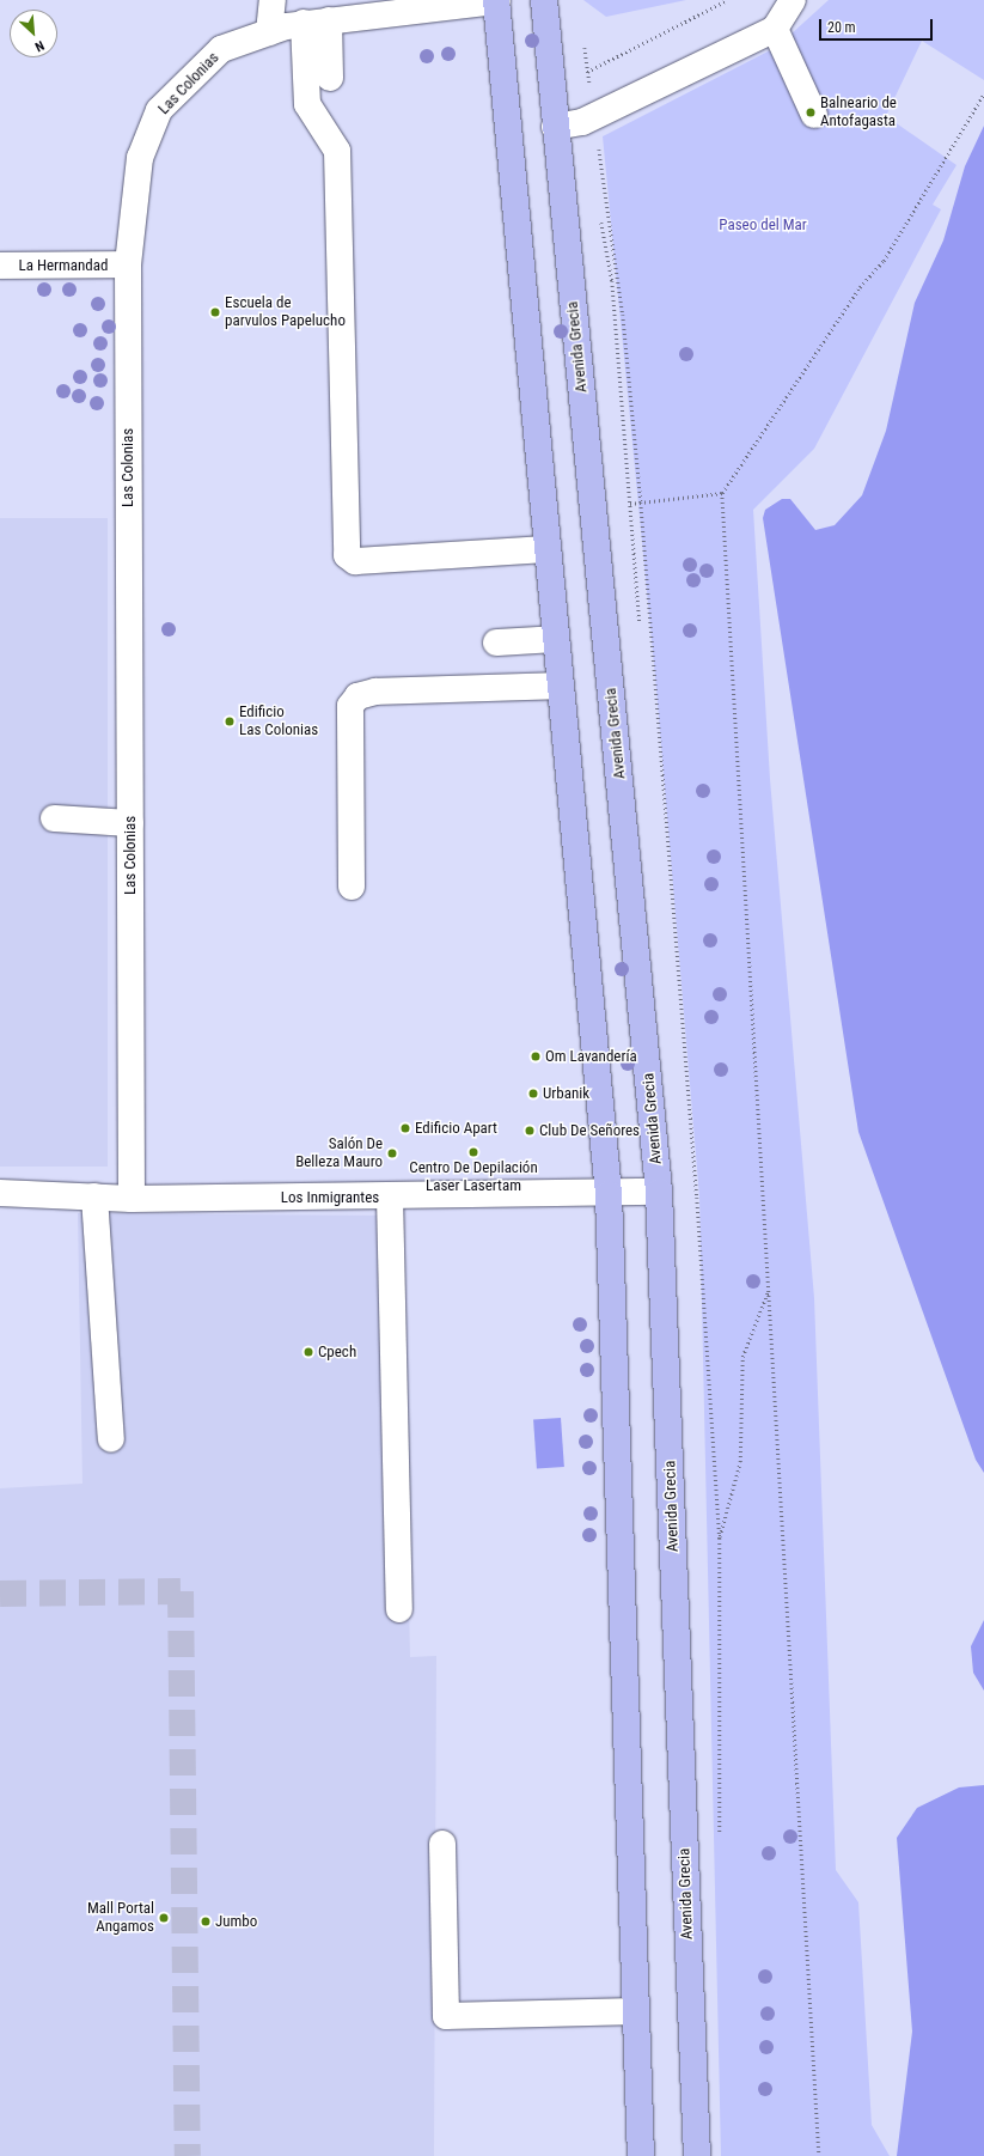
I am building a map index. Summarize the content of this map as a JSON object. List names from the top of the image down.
{
  "streets": {
    "highway": ["Avenida Grecia"],
    "street": ["Las Colonias", "La Hermandad", "Los Inmigrantes"]
  },
  "crossings": [
    ["Las Colonias", "La Hermandad"],
    ["Las Colonias", "Los Inmigrantes"],
    ["Avenida Grecia", "Los Inmigrantes"]
  ],
  "parks": ["Paseo del Mar"],
  "places": [
    "Balneario de Antofagasta",
    "Escuela de parvulos Papelucho",
    "Edificio Las Colonias",
    "Om Lavandería",
    "Urbanik",
    "Edificio Apart",
    "Club De Señores",
    "Centro De Depilación Laser Lasertam",
    "Salón De Belleza Mauro",
    "Cpech",
    "Mall Portal Angamos",
    "Jumbo"
  ],
  "scale_bar": "20 m",
  "north": "bottom right"
}
